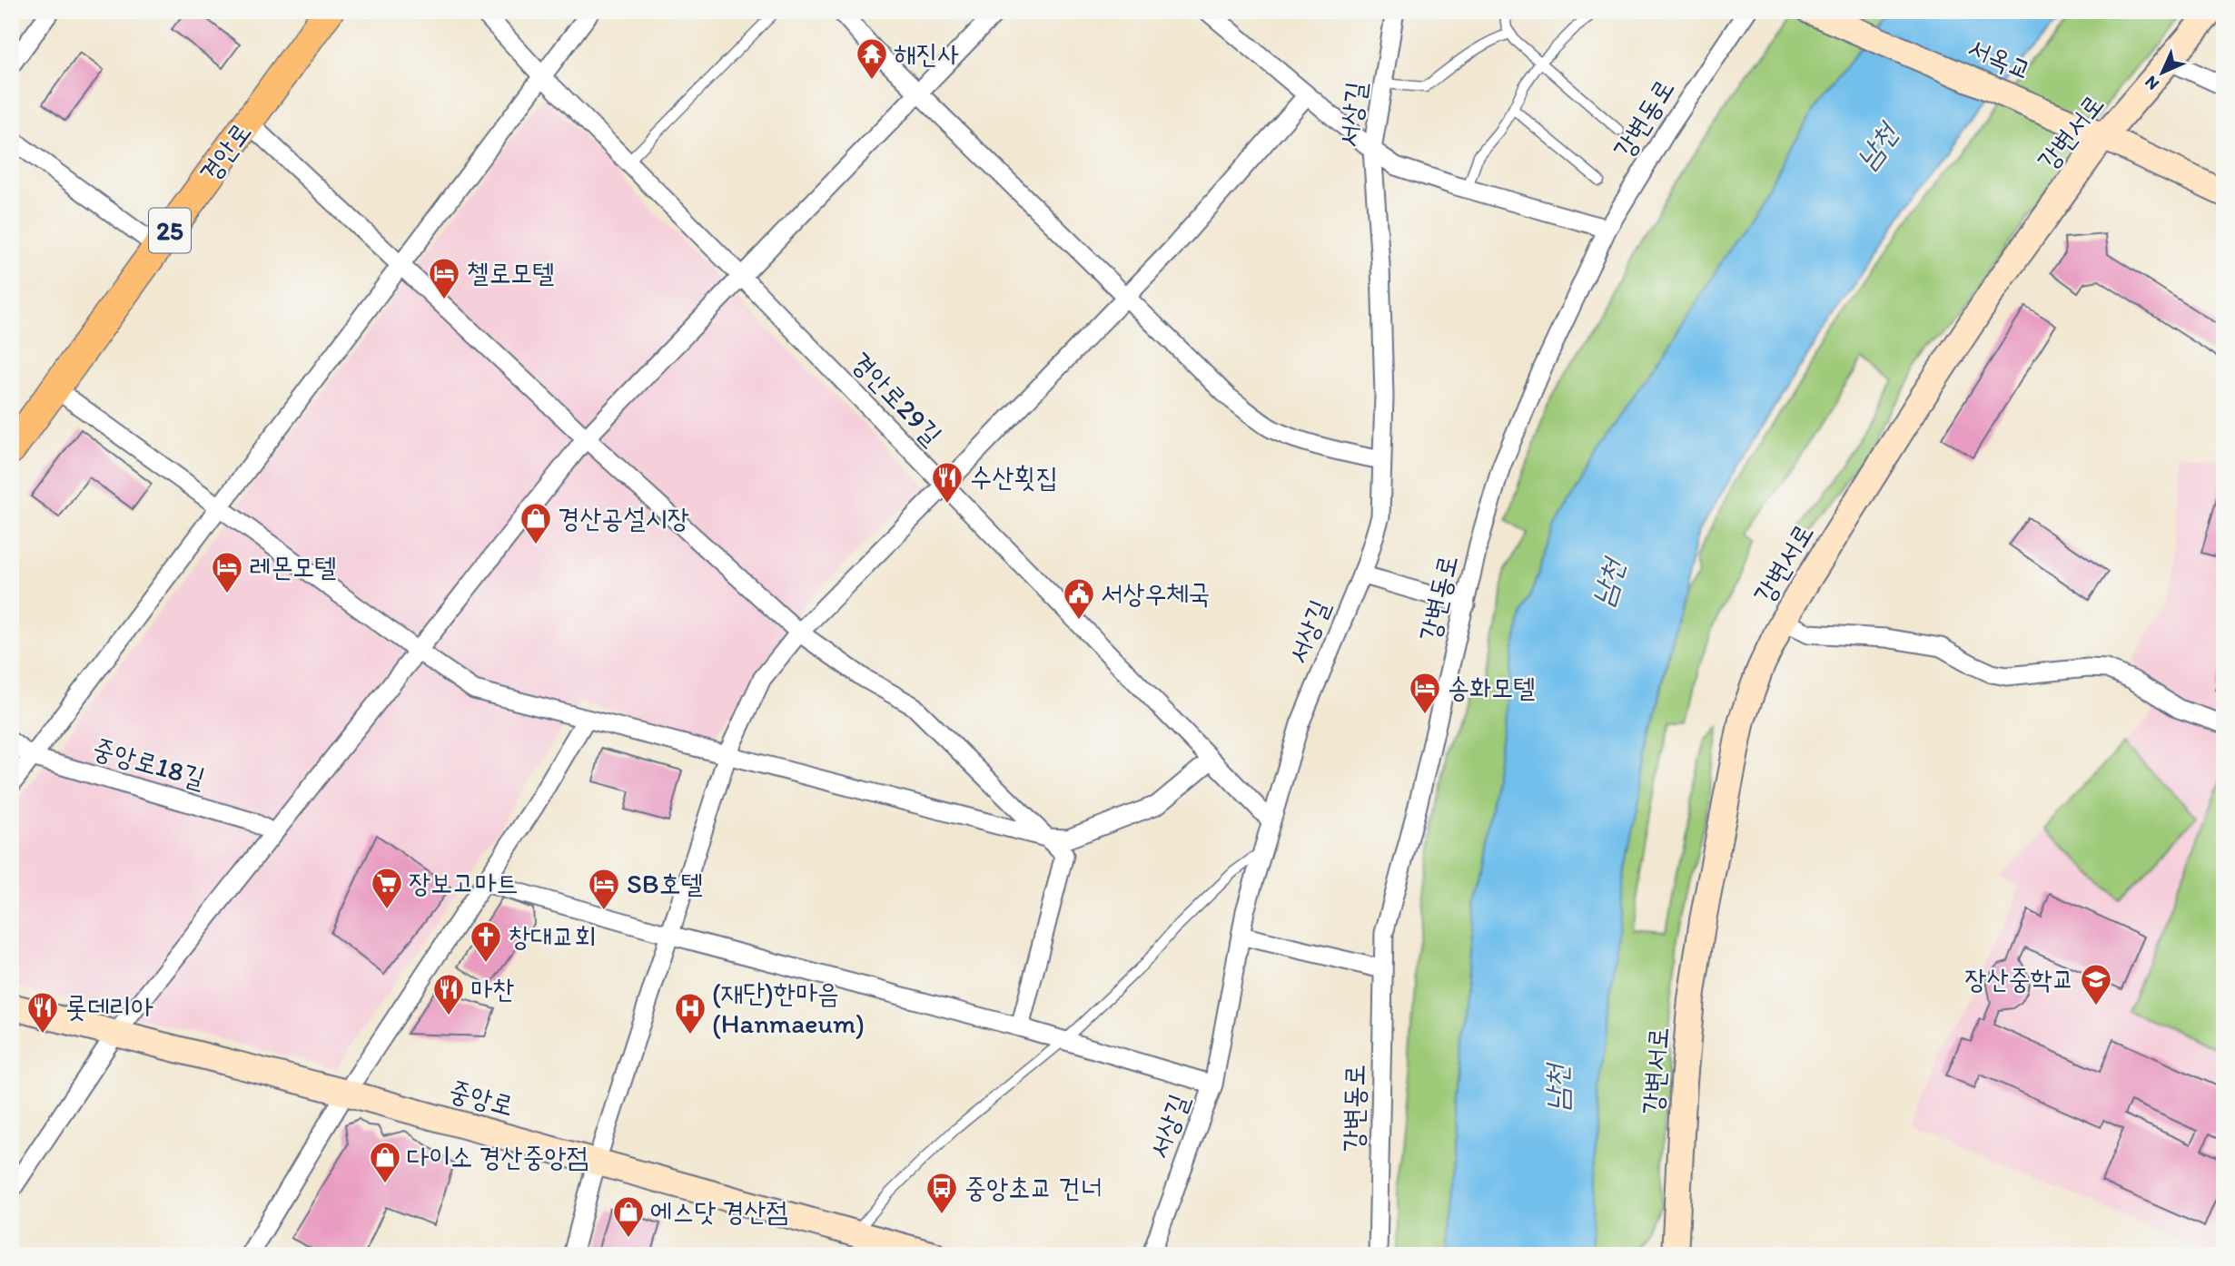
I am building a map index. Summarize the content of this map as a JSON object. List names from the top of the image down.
{
  "streets": {
    "main road": ["경안로", "25"],
    "street": [
      "서옥교",
      "서상길",
      "강변동로",
      "강변서로",
      "경안로29길",
      "중앙로18길",
      "중앙로"
    ]
  },
  "crossings": [
    ["서옥교", "강변서로"],
    ["서상길", "경안로29길"]
  ],
  "water": ["남천"],
  "places": {
    "temple": ["해진사"],
    "hotel": [
      "첼로모텔",
      "레몬모텔",
      "송화모텔",
      "SB호텔"
    ],
    "restaurant": ["수산횟집", "마찬", "롯데리아"],
    "shop": ["경산공설시장", "다이소 경산중앙점", "에스닷 경산점"],
    "public building": ["서상우체국"],
    "supermarket": ["장보고마트"],
    "church": ["창대교회"],
    "school or university": ["장산중학교"],
    "hospital": ["(재단)한마음 (Hanmaeum)"],
    "bus stop": ["중앙초교 건너"]
  },
  "north": "bottom left"
}
